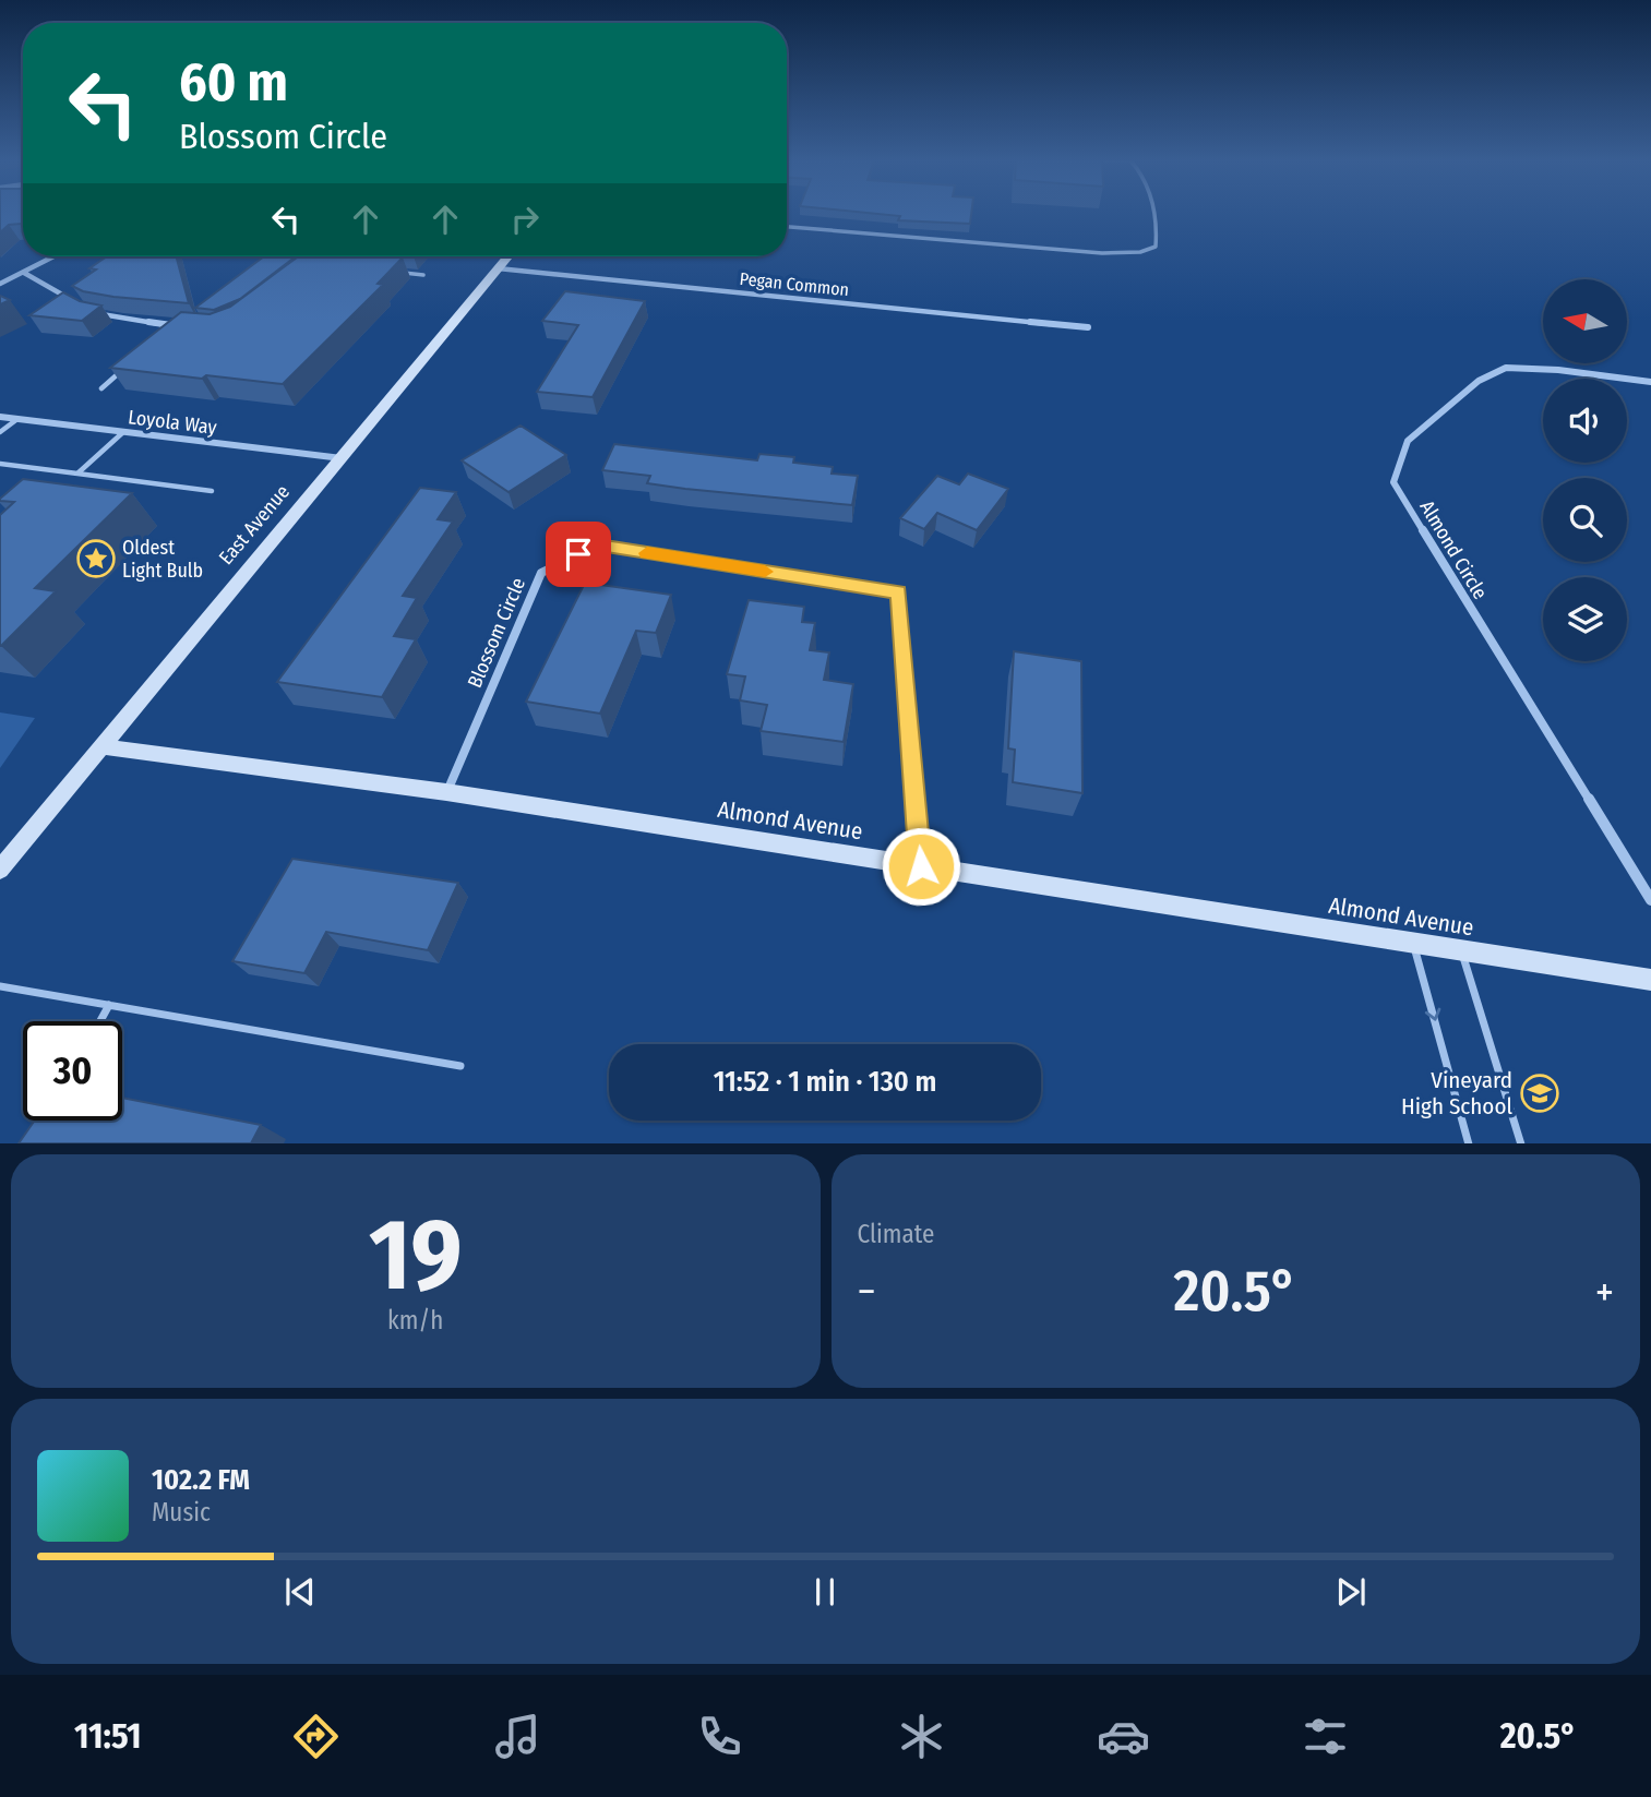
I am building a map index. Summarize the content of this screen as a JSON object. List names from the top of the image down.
{
  "streets": {
    "street": [
      "Pegan Common",
      "Loyola Way",
      "East Avenue",
      "Almond Circle",
      "Blossom Circle",
      "Almond Avenue"
    ]
  },
  "crossings": [
    ["Pegan Common", "East Avenue"],
    ["Loyola Way", "East Avenue"],
    ["East Avenue", "Almond Avenue"],
    ["Blossom Circle", "Almond Avenue"]
  ],
  "places": {
    "place": ["Oldest Light Bulb"],
    "school or university": ["Vineyard High School"]
  },
  "north": "left",
  "page": {
    "turn": ["60 m", "Blossom Circle"],
    "limit": "30",
    "trip": "11:52 · 1 min · 130 m",
    "tile": [
      ["19", "km/h"],
      "Climate"
    ],
    "heat": ["−", "20.5°", "+"],
    "song": ["102.2 FM", "Music"],
    "tabs": ["11:51", "20.5°"]
  }
}
